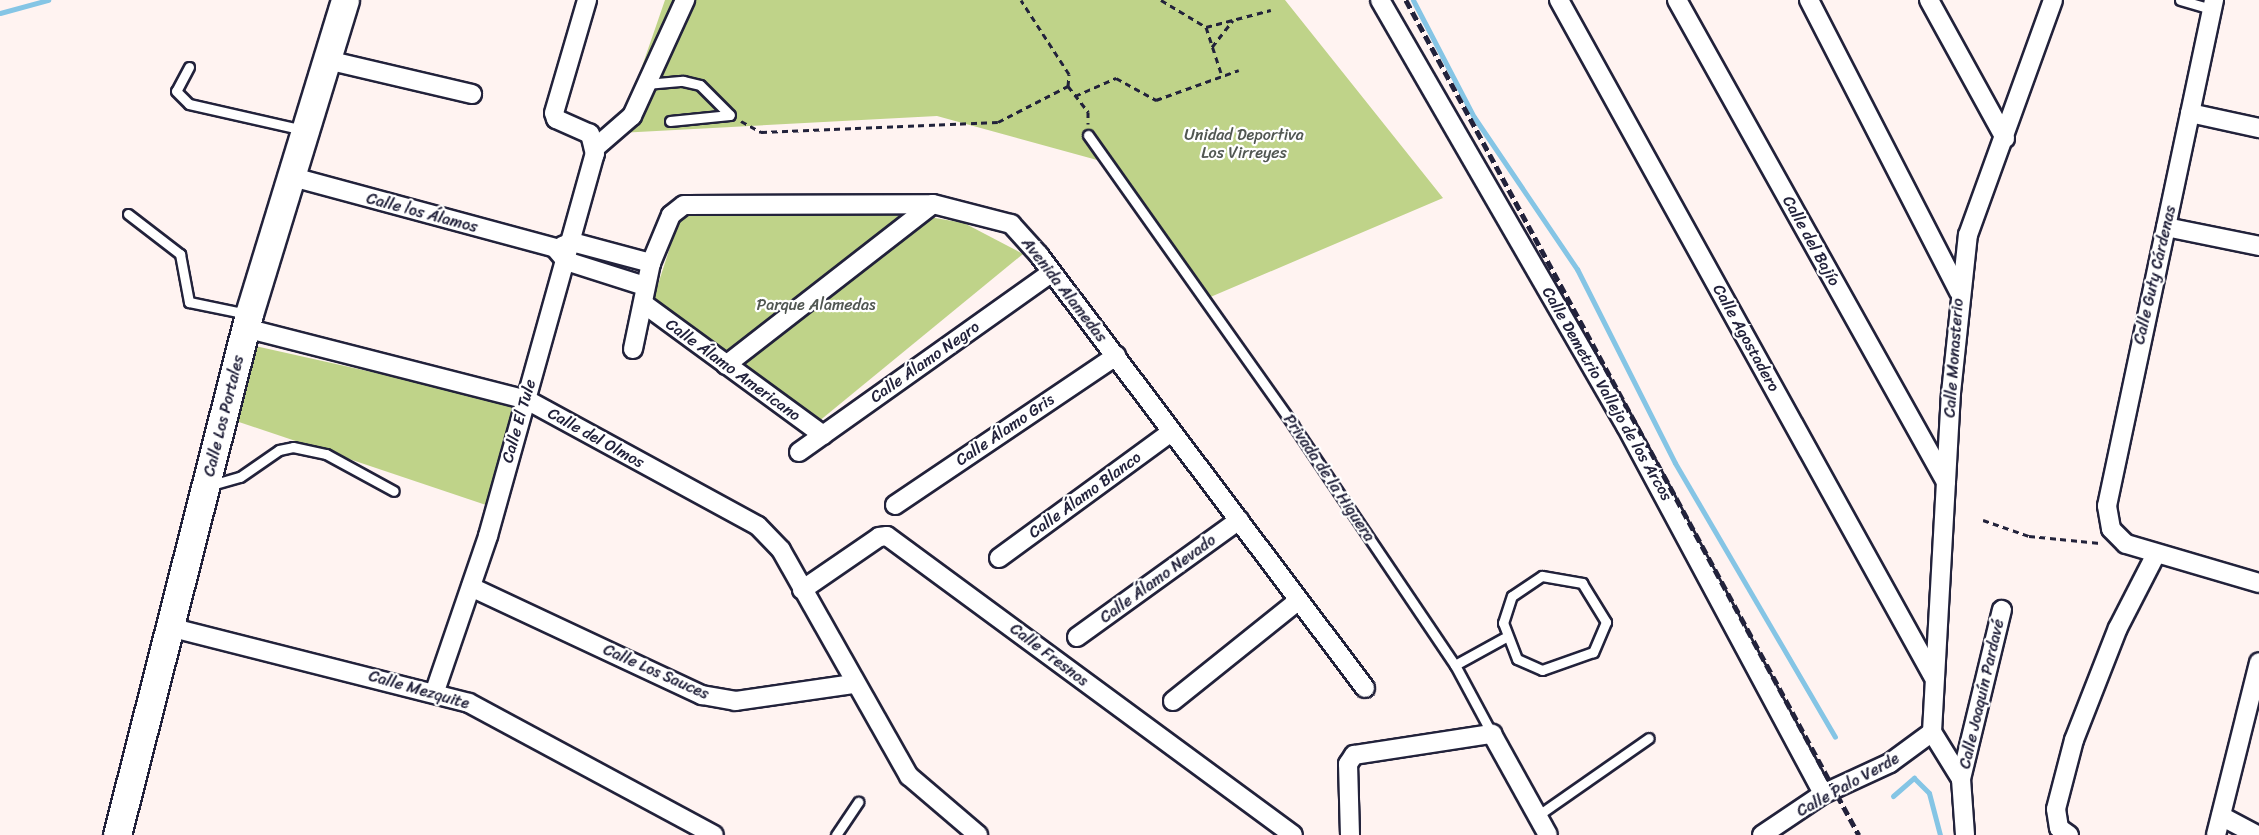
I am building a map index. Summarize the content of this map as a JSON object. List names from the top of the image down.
{
  "streets": {
    "street": [
      "Calle los Álamos",
      "Calle del Bajío",
      "Calle Guty Cárdenas",
      "Avenida Alamedas",
      "Calle Agostadero",
      "Calle Monasterio",
      "Calle Álamo Negro",
      "Calle Álamo Americano",
      "Calle Demetrio Vallejo de los Arcos",
      "Calle Los Portales",
      "Calle El Tule",
      "Calle Álamo Gris",
      "Calle del Olmos",
      "Privada de la Higuera",
      "Calle Álamo Blanco",
      "Calle Álamo Nevado",
      "Calle Fresnos",
      "Calle Los Sauces",
      "Calle Mezquite",
      "Calle Joaquín Pardavé",
      "Calle Palo Verde"
    ]
  },
  "crossings": [
    ["Calle los Álamos", "Avenida Alamedas"],
    ["Calle los Álamos", "Calle Álamo Americano"],
    ["Calle los Álamos", "Calle Los Portales"],
    ["Calle los Álamos", "Calle El Tule"],
    ["Calle del Bajío", "Calle Monasterio"],
    ["Avenida Alamedas", "Calle Álamo Negro"],
    ["Avenida Alamedas", "Calle Álamo Americano"],
    ["Avenida Alamedas", "Calle Álamo Gris"],
    ["Avenida Alamedas", "Calle Álamo Blanco"],
    ["Avenida Alamedas", "Calle Álamo Nevado"],
    ["Calle Agostadero", "Calle Monasterio"],
    ["Calle Monasterio", "Calle Palo Verde"],
    ["Calle Álamo Negro", "Calle Álamo Americano"],
    ["Calle Demetrio Vallejo de los Arcos", "Calle Palo Verde"],
    ["Calle Los Portales", "Calle del Olmos"],
    ["Calle Los Portales", "Calle Mezquite"],
    ["Calle El Tule", "Calle del Olmos"],
    ["Calle El Tule", "Calle Los Sauces"],
    ["Calle El Tule", "Calle Mezquite"],
    ["Calle del Olmos", "Calle Fresnos"],
    ["Calle del Olmos", "Calle Los Sauces"]
  ],
  "parks": ["Unidad Deportiva Los Virreyes", "Parque Alamedas"]
}
